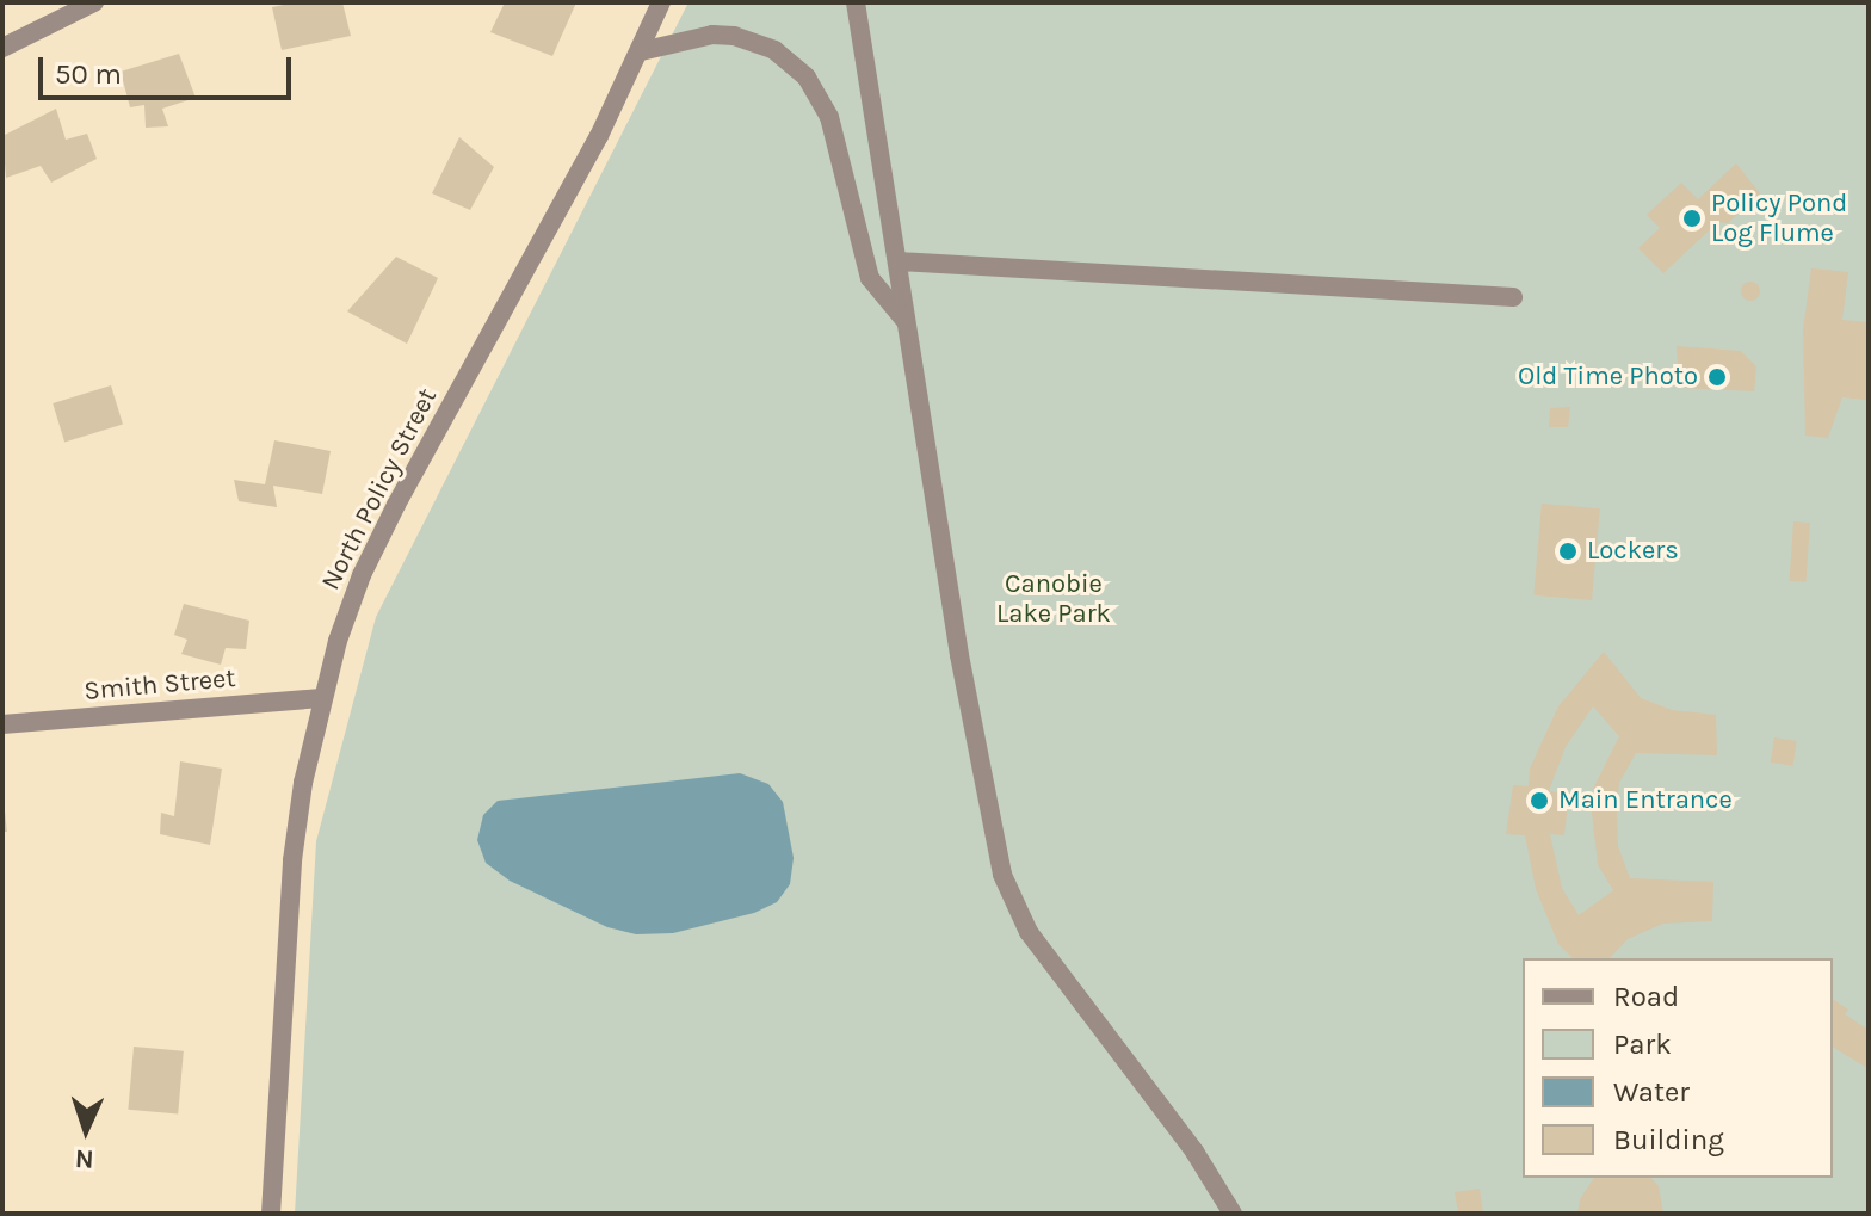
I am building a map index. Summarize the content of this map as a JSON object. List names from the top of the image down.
{
  "streets": {
    "street": ["North Policy Street", "Smith Street"]
  },
  "crossings": [
    ["North Policy Street", "Smith Street"]
  ],
  "parks": ["Canobie Lake Park"],
  "places": [
    "Policy Pond Log Flume",
    "Old Time Photo",
    "Lockers",
    "Main Entrance"
  ],
  "legend": [
    "Road",
    "Park",
    "Water",
    "Building"
  ],
  "scale_bar": "50 m",
  "north": "bottom"
}
